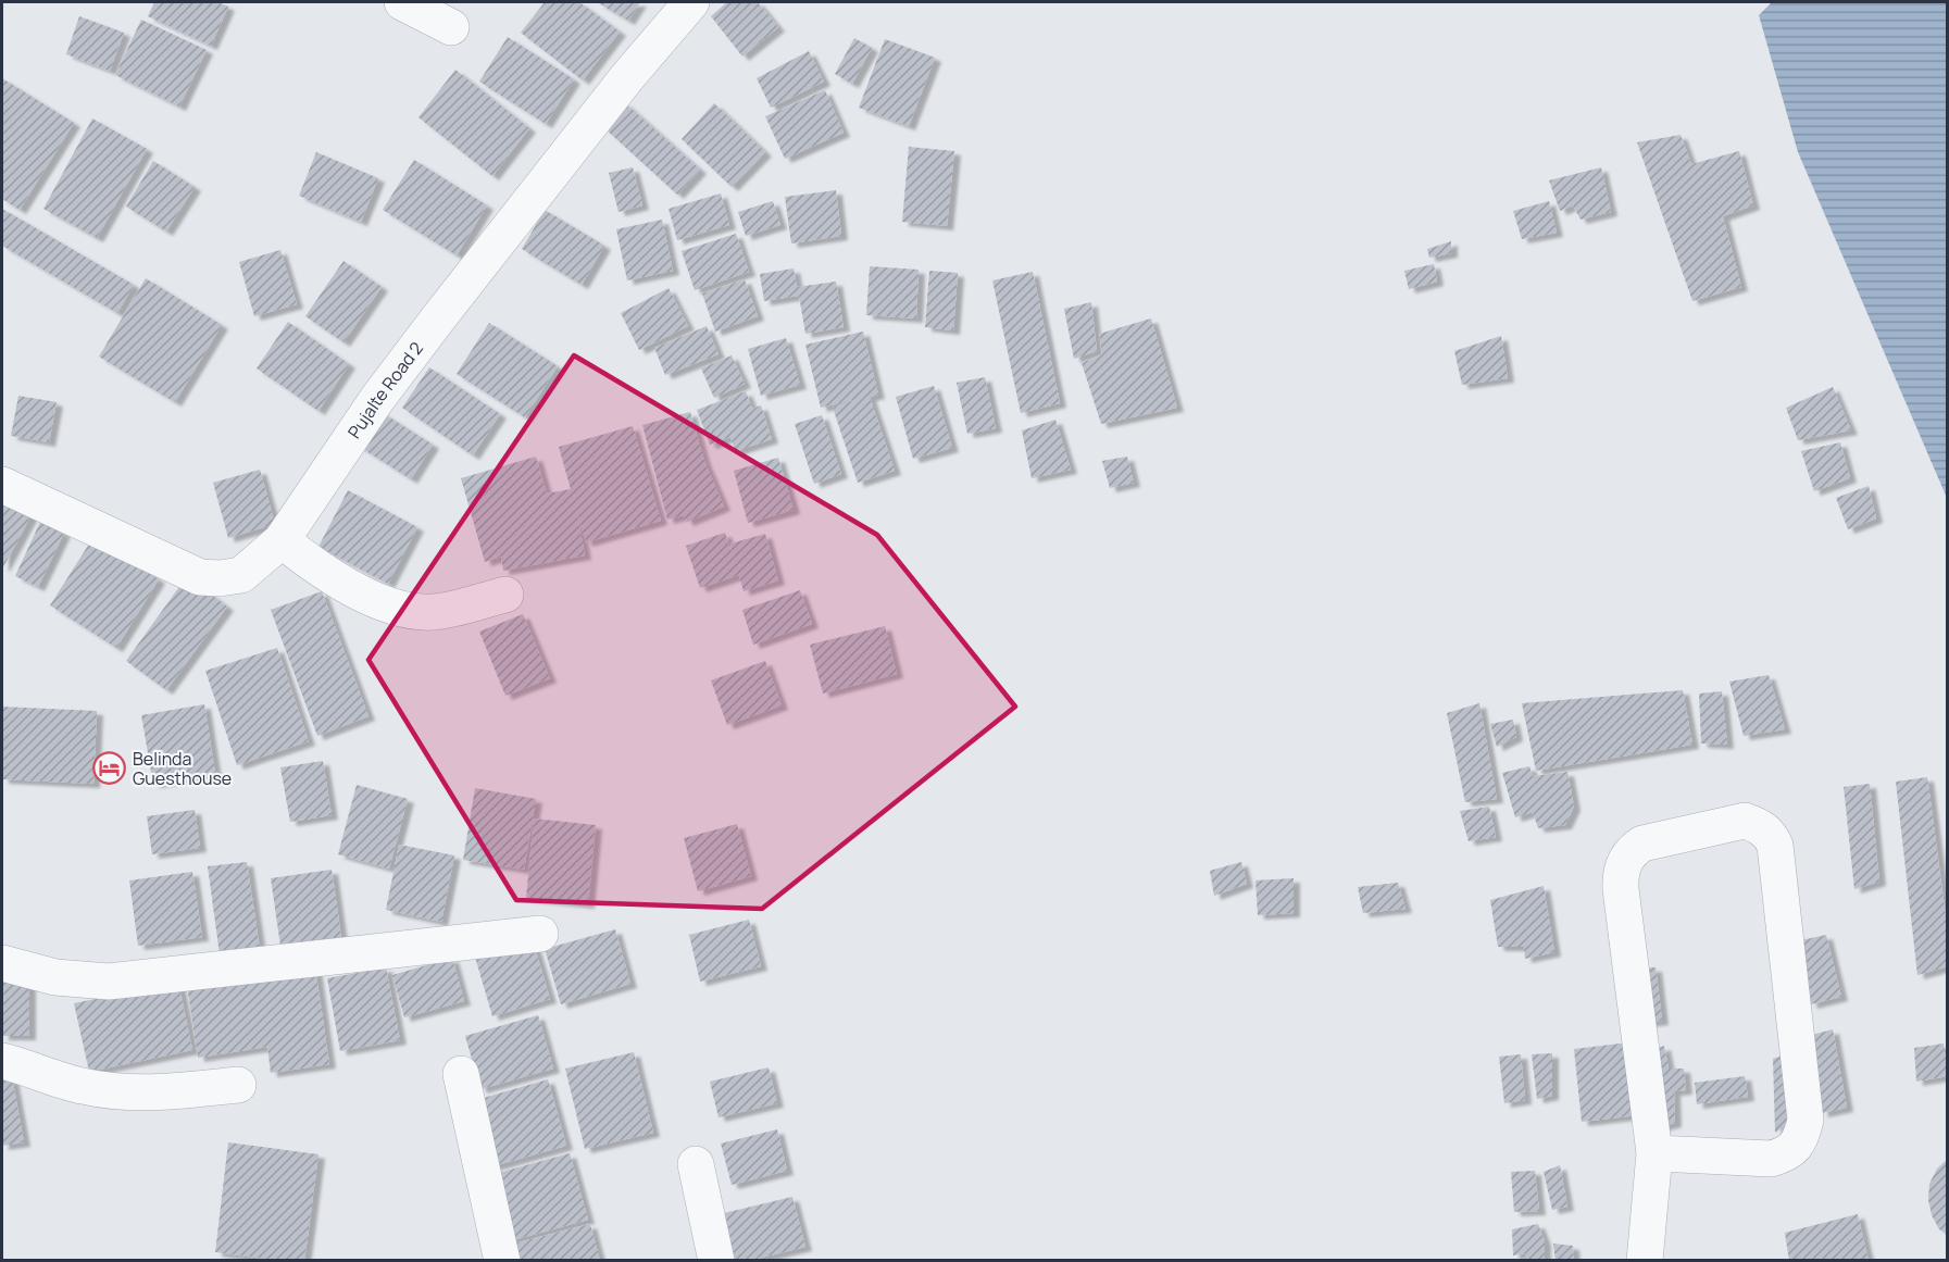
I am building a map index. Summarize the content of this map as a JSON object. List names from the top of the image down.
{
  "streets": {
    "street": ["Pujalte Road 2"]
  },
  "places": {
    "hotel": ["Belinda Guesthouse"]
  }
}
